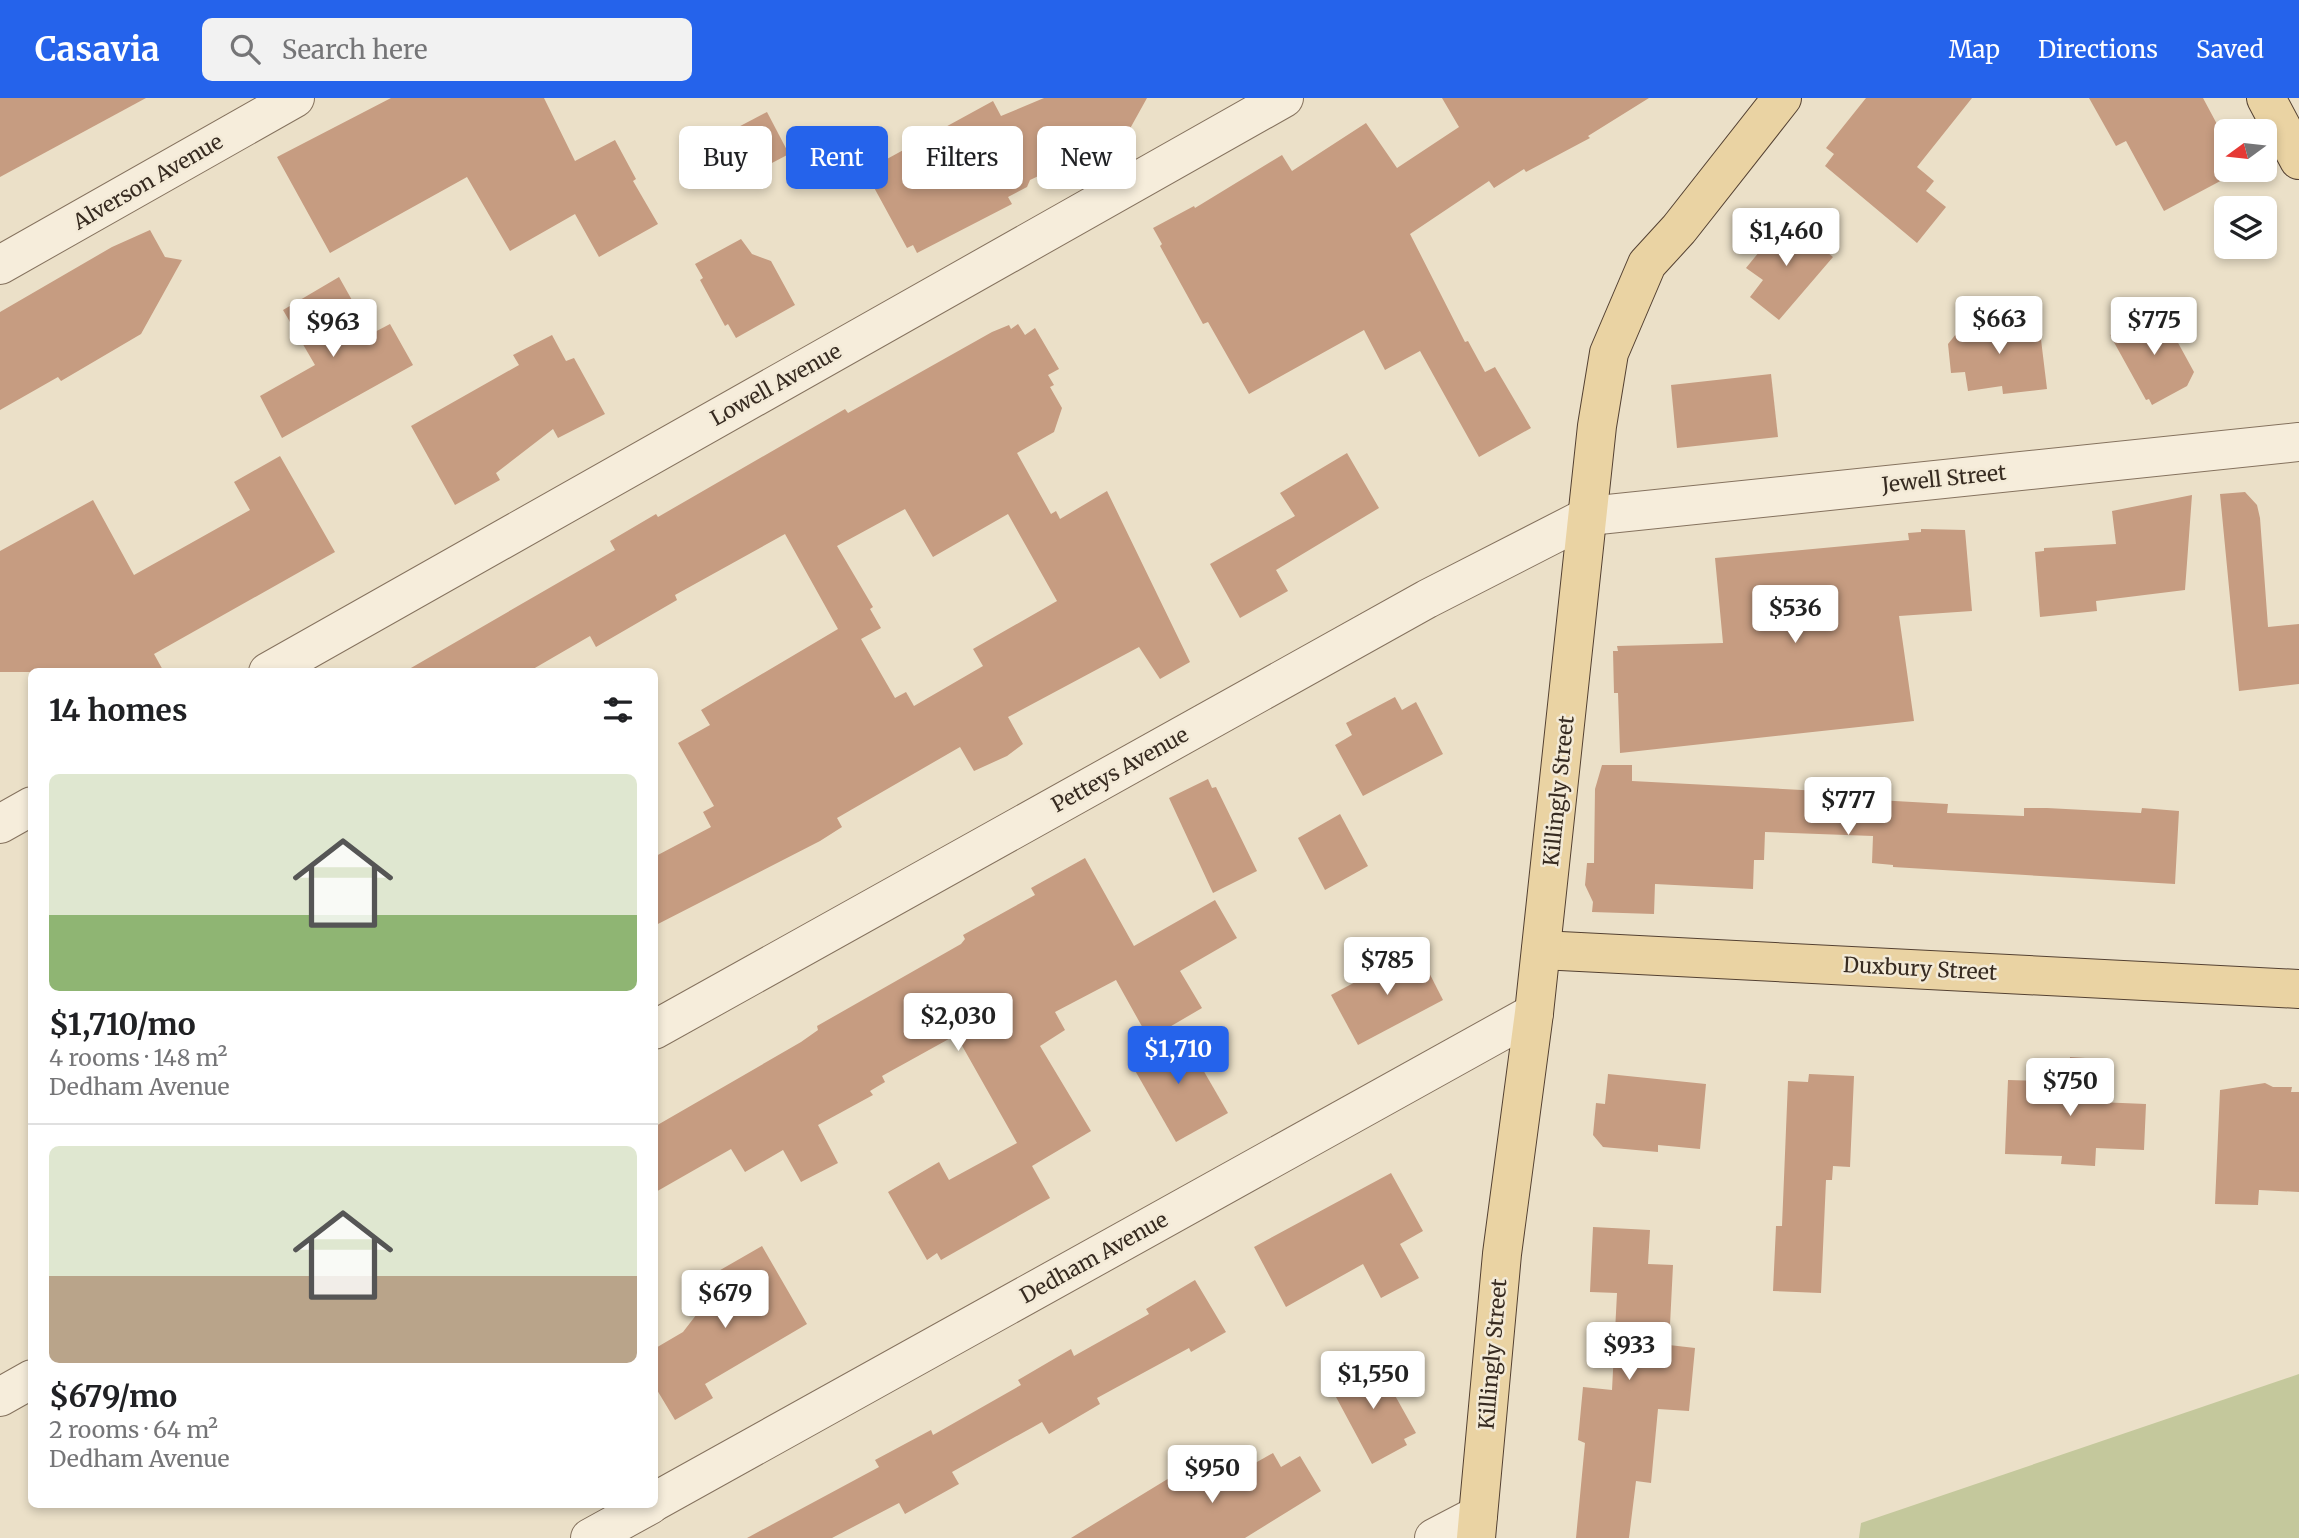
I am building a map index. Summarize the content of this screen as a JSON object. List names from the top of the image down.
{
  "streets": {
    "main road": ["Killingly Street", "Duxbury Street"],
    "street": [
      "Alverson Avenue",
      "Lowell Avenue",
      "Jewell Street",
      "Petteys Avenue",
      "Dedham Avenue"
    ]
  },
  "crossings": [
    ["Jewell Street", "Petteys Avenue"],
    ["Jewell Street", "Killingly Street"],
    ["Petteys Avenue", "Killingly Street"],
    ["Killingly Street", "Duxbury Street"],
    ["Killingly Street", "Dedham Avenue"]
  ],
  "north": "left",
  "page": {
    "header": "Casavia",
    "search": "Search here",
    "nav": ["Map", "Directions", "Saved"],
    "chip": [
      "Buy",
      "Rent",
      "Filters",
      "New"
    ],
    "price": [
      "$1,460",
      "$663",
      "$775",
      "$963",
      "$536",
      "$777",
      "$785",
      "$2,030",
      "$1,710",
      "$750",
      "$679",
      "$933",
      "$1,550",
      "$950"
    ],
    "heading": "14 homes",
    "list": [
      {
        "name": "$1,710/mo",
        "note": "4 rooms · 148 m² · Dedham Avenue"
      },
      {
        "name": "$679/mo",
        "note": "2 rooms · 64 m² · Dedham Avenue"
      }
    ]
  }
}
